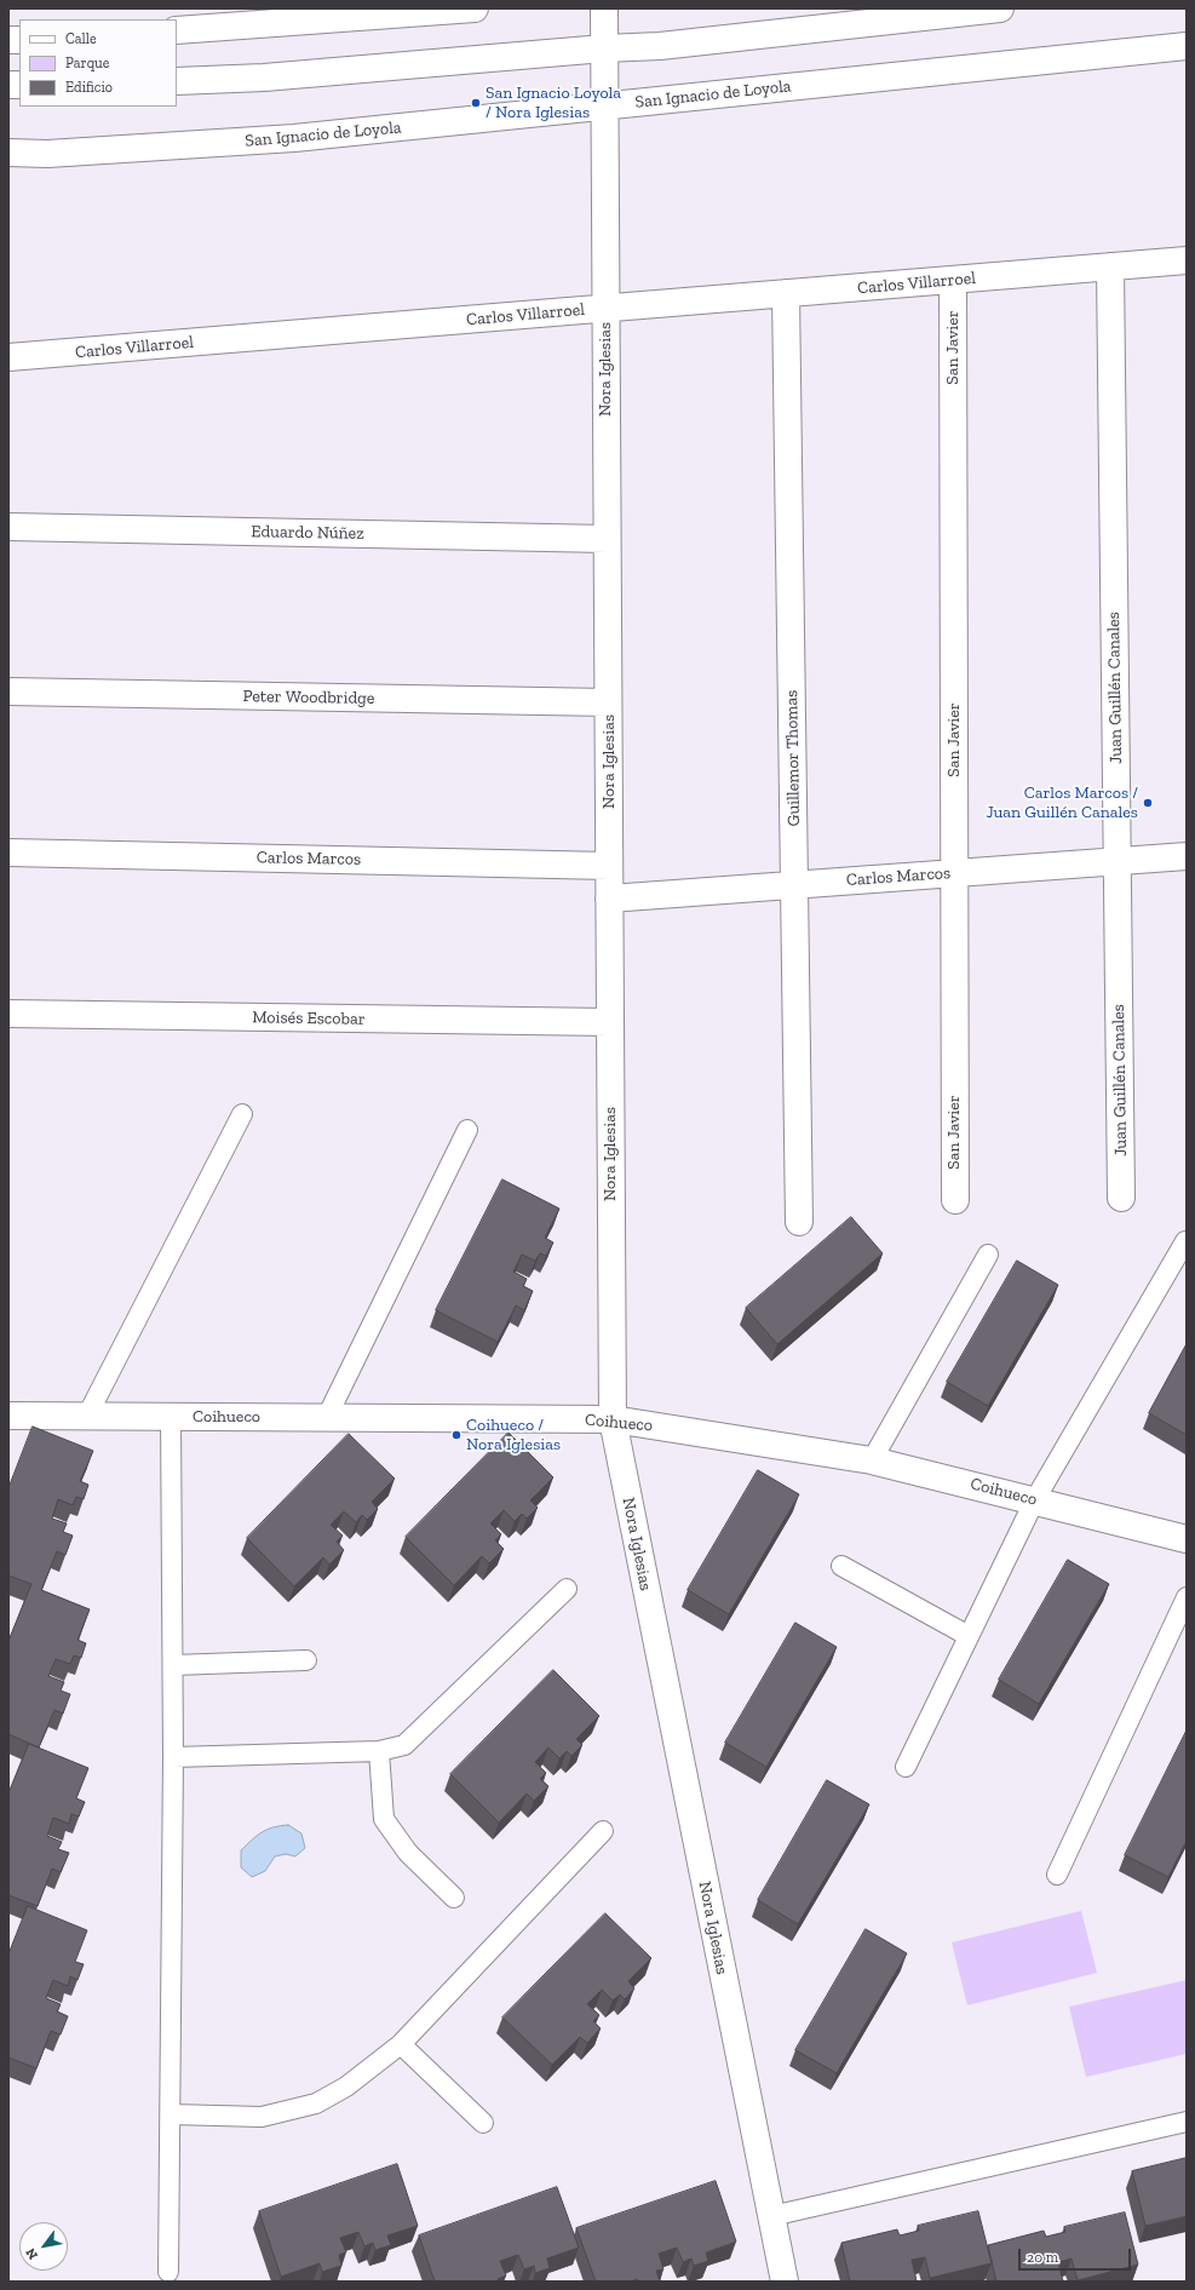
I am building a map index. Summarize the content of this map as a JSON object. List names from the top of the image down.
{
  "streets": {
    "street": [
      "San Ignacio de Loyola",
      "Carlos Villarroel",
      "San Javier",
      "Nora Iglesias",
      "Eduardo Núñez",
      "Juan Guillén Canales",
      "Peter Woodbridge",
      "Guillemor Thomas",
      "Carlos Marcos",
      "Moisés Escobar",
      "Coihueco"
    ]
  },
  "crossings": [
    ["San Ignacio de Loyola", "Nora Iglesias"],
    ["Carlos Villarroel", "San Javier"],
    ["Carlos Villarroel", "Nora Iglesias"],
    ["Carlos Villarroel", "Juan Guillén Canales"],
    ["Carlos Villarroel", "Guillemor Thomas"],
    ["San Javier", "Carlos Marcos"],
    ["Nora Iglesias", "Eduardo Núñez"],
    ["Nora Iglesias", "Peter Woodbridge"],
    ["Nora Iglesias", "Carlos Marcos"],
    ["Nora Iglesias", "Moisés Escobar"],
    ["Nora Iglesias", "Coihueco"],
    ["Juan Guillén Canales", "Carlos Marcos"],
    ["Guillemor Thomas", "Carlos Marcos"]
  ],
  "places": ["San Ignacio Loyola / Nora Iglesias", "Carlos Marcos / Juan Guillén Canales", "Coihueco / Nora Iglesias"],
  "legend": ["Calle", "Parque", "Edificio"],
  "scale_bar": "20 m",
  "north": "bottom left"
}
